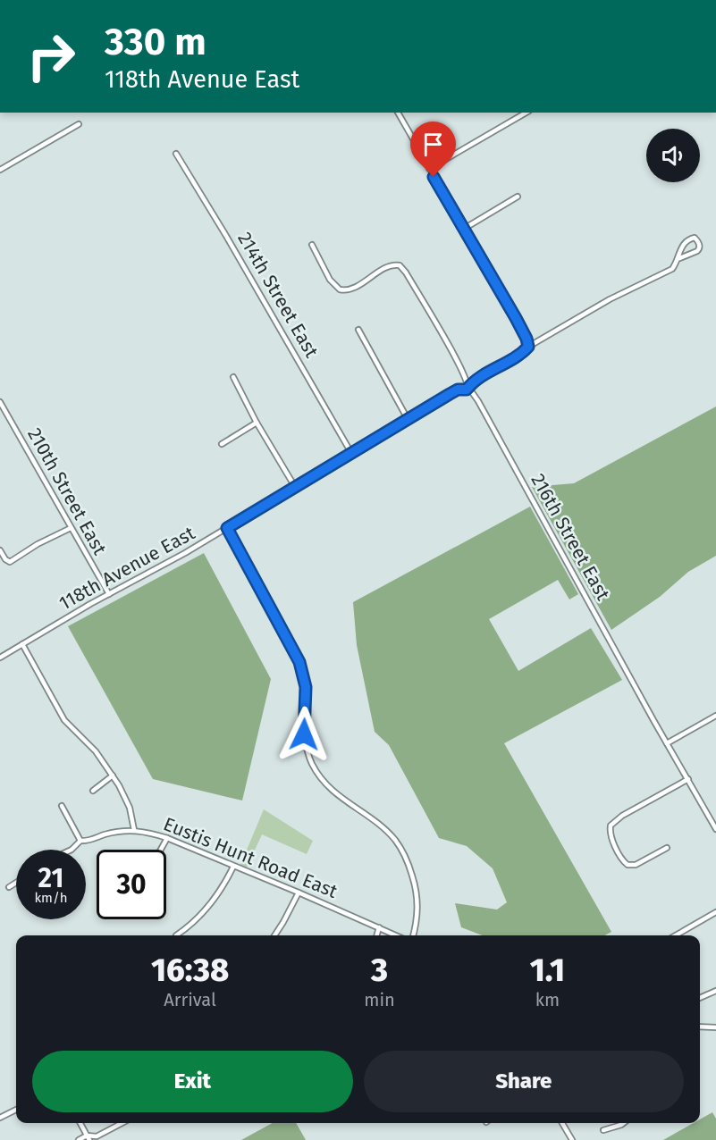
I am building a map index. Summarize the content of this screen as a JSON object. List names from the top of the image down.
{
  "streets": {
    "street": [
      "214th Street East",
      "210th Street East",
      "216th Street East",
      "118th Avenue East",
      "Eustis Hunt Road East"
    ]
  },
  "crossings": [
    ["214th Street East", "118th Avenue East"],
    ["210th Street East", "118th Avenue East"],
    ["216th Street East", "118th Avenue East"]
  ],
  "page": {
    "turn": ["330 m", "118th Avenue East"],
    "speed": "21 km/h",
    "limit": "30",
    "eta": [
      "16:38",
      "Arrival",
      "3",
      "min",
      "1.1",
      "km"
    ],
    "buttons": ["Exit", "Share"]
  }
}
